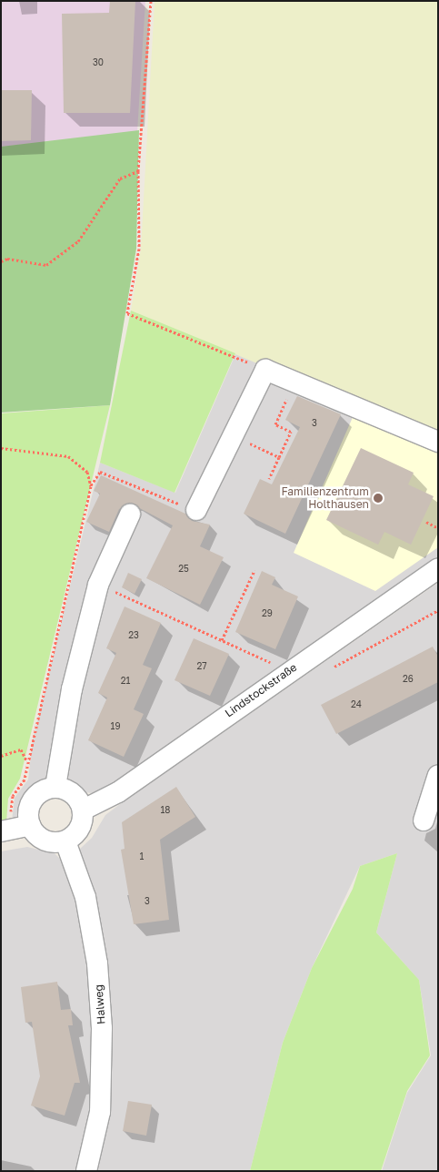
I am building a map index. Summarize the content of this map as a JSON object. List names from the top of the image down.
{
  "streets": {
    "street": ["Lindstockstraße", "Halweg"]
  },
  "crossings": [
    ["Lindstockstraße", "Halweg"]
  ],
  "places": ["Familienzentrum Holthausen"],
  "house_numbers": [
    "30",
    "3",
    "25",
    "29",
    "23",
    "27",
    "26",
    "21",
    "24",
    "19",
    "18",
    "1",
    "3"
  ]
}
